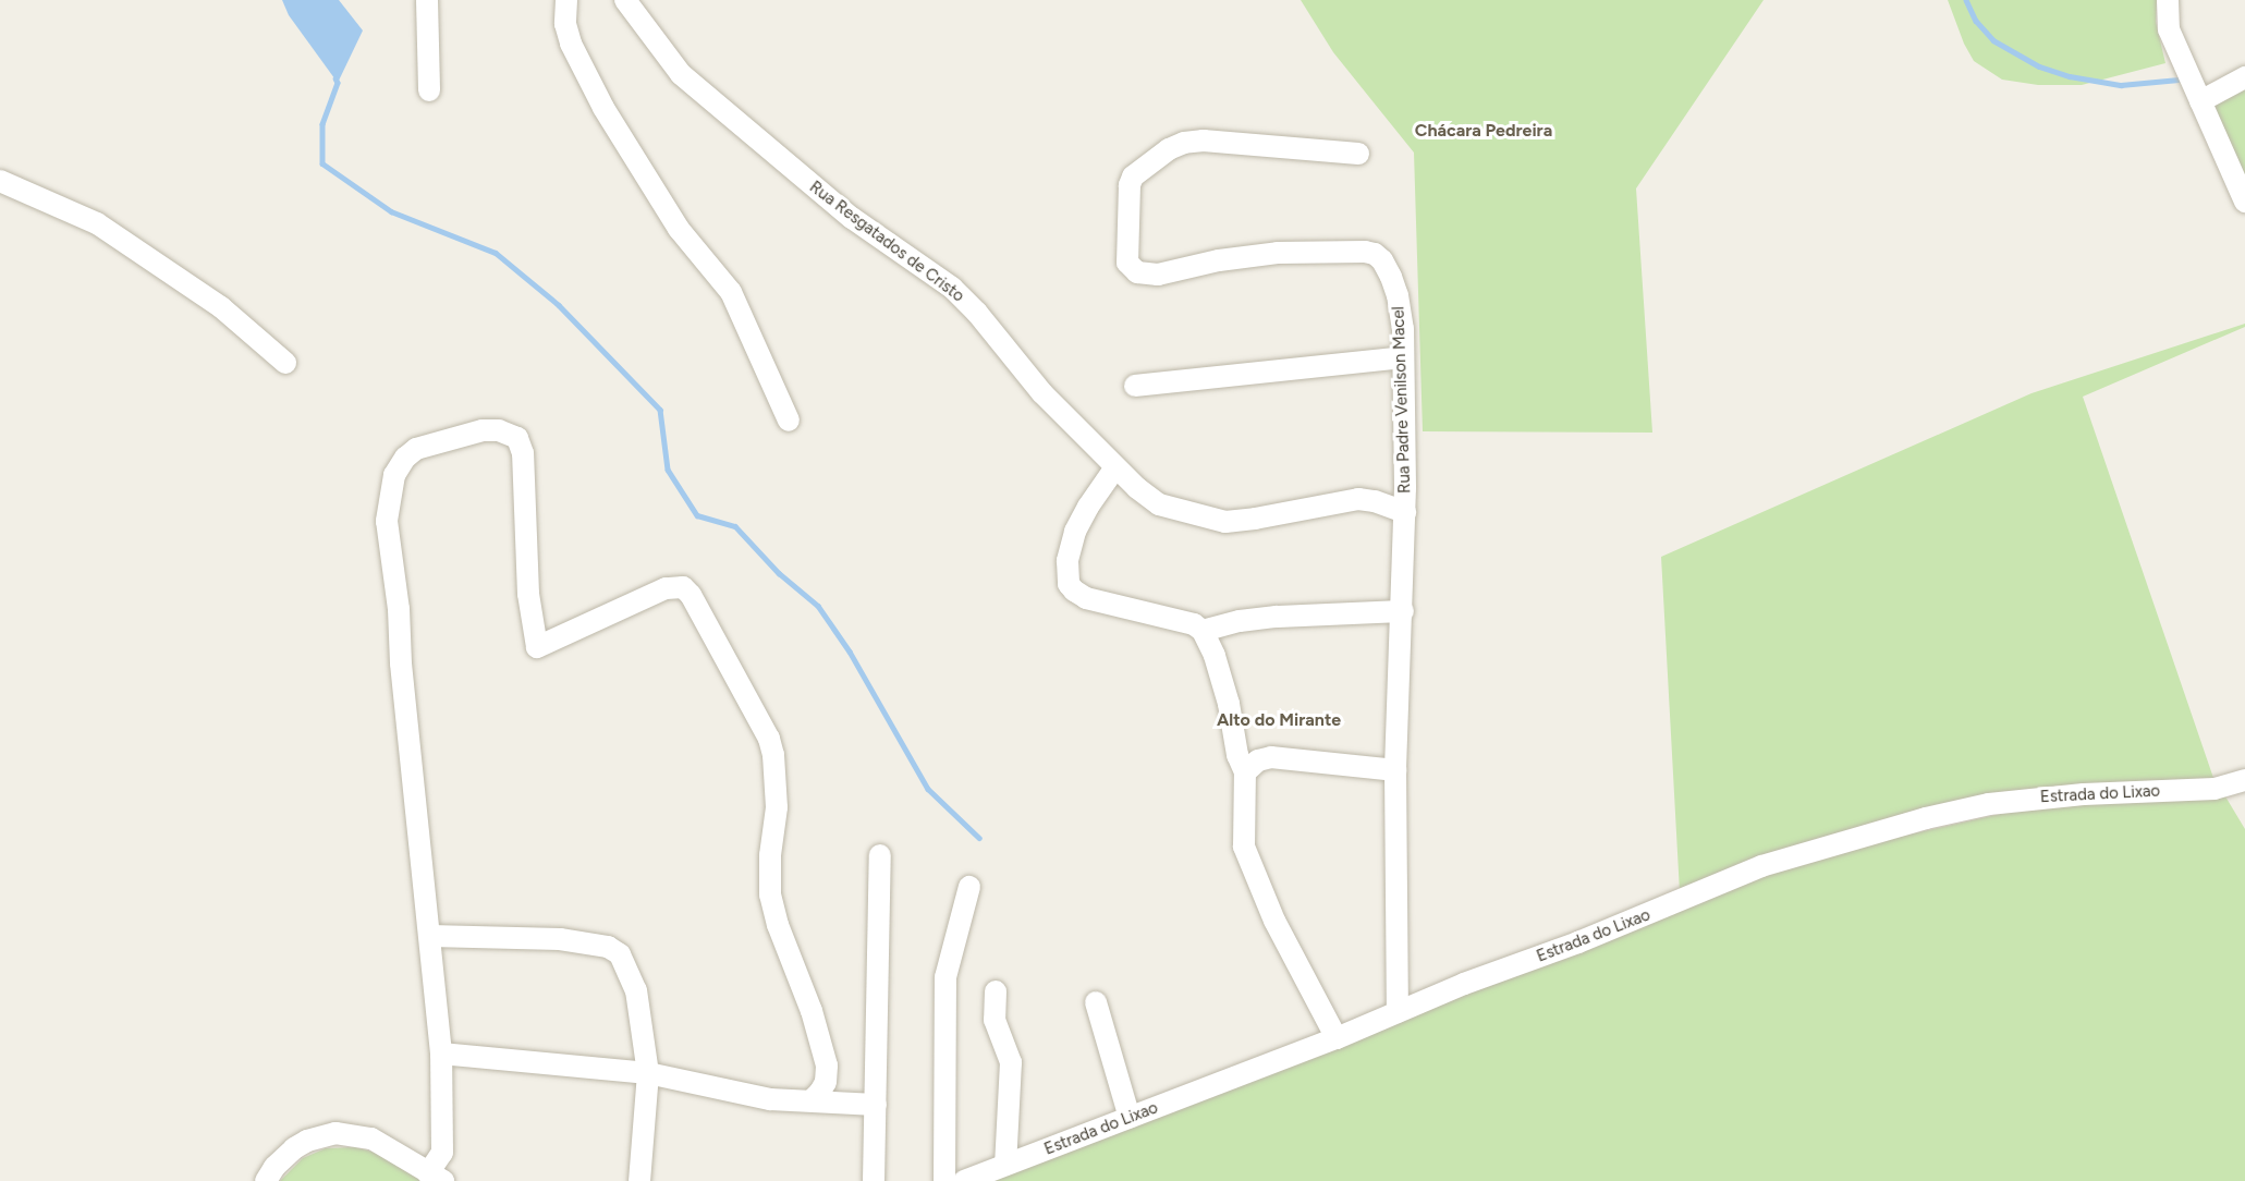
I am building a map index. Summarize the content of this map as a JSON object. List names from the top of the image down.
{
  "streets": {
    "street": ["Rua Resgatados de Cristo", "Rua Padre Venilson Macel", "Estrada do Lixao"]
  },
  "crossings": [
    ["Rua Resgatados de Cristo", "Rua Padre Venilson Macel"],
    ["Rua Padre Venilson Macel", "Estrada do Lixao"]
  ],
  "districts": ["Chácara Pedreira", "Alto do Mirante"]
}
